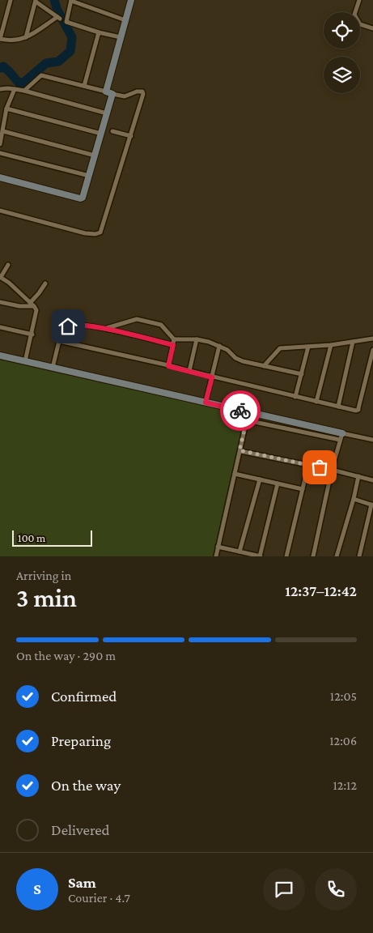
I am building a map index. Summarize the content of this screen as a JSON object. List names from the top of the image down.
{
  "scale_bar": "100 m",
  "page": {
    "scale": "100 m",
    "heading": ["3 min", "Arriving in", "12:37–12:42"],
    "panel": ["Sam", "Courier · 4.7"],
    "bar": "On the way · 290 m",
    "list": [
      ["Confirmed", "12:05"],
      ["Preparing", "12:06"],
      ["On the way", "12:12"],
      "Delivered"
    ],
    "round": "S"
  }
}
